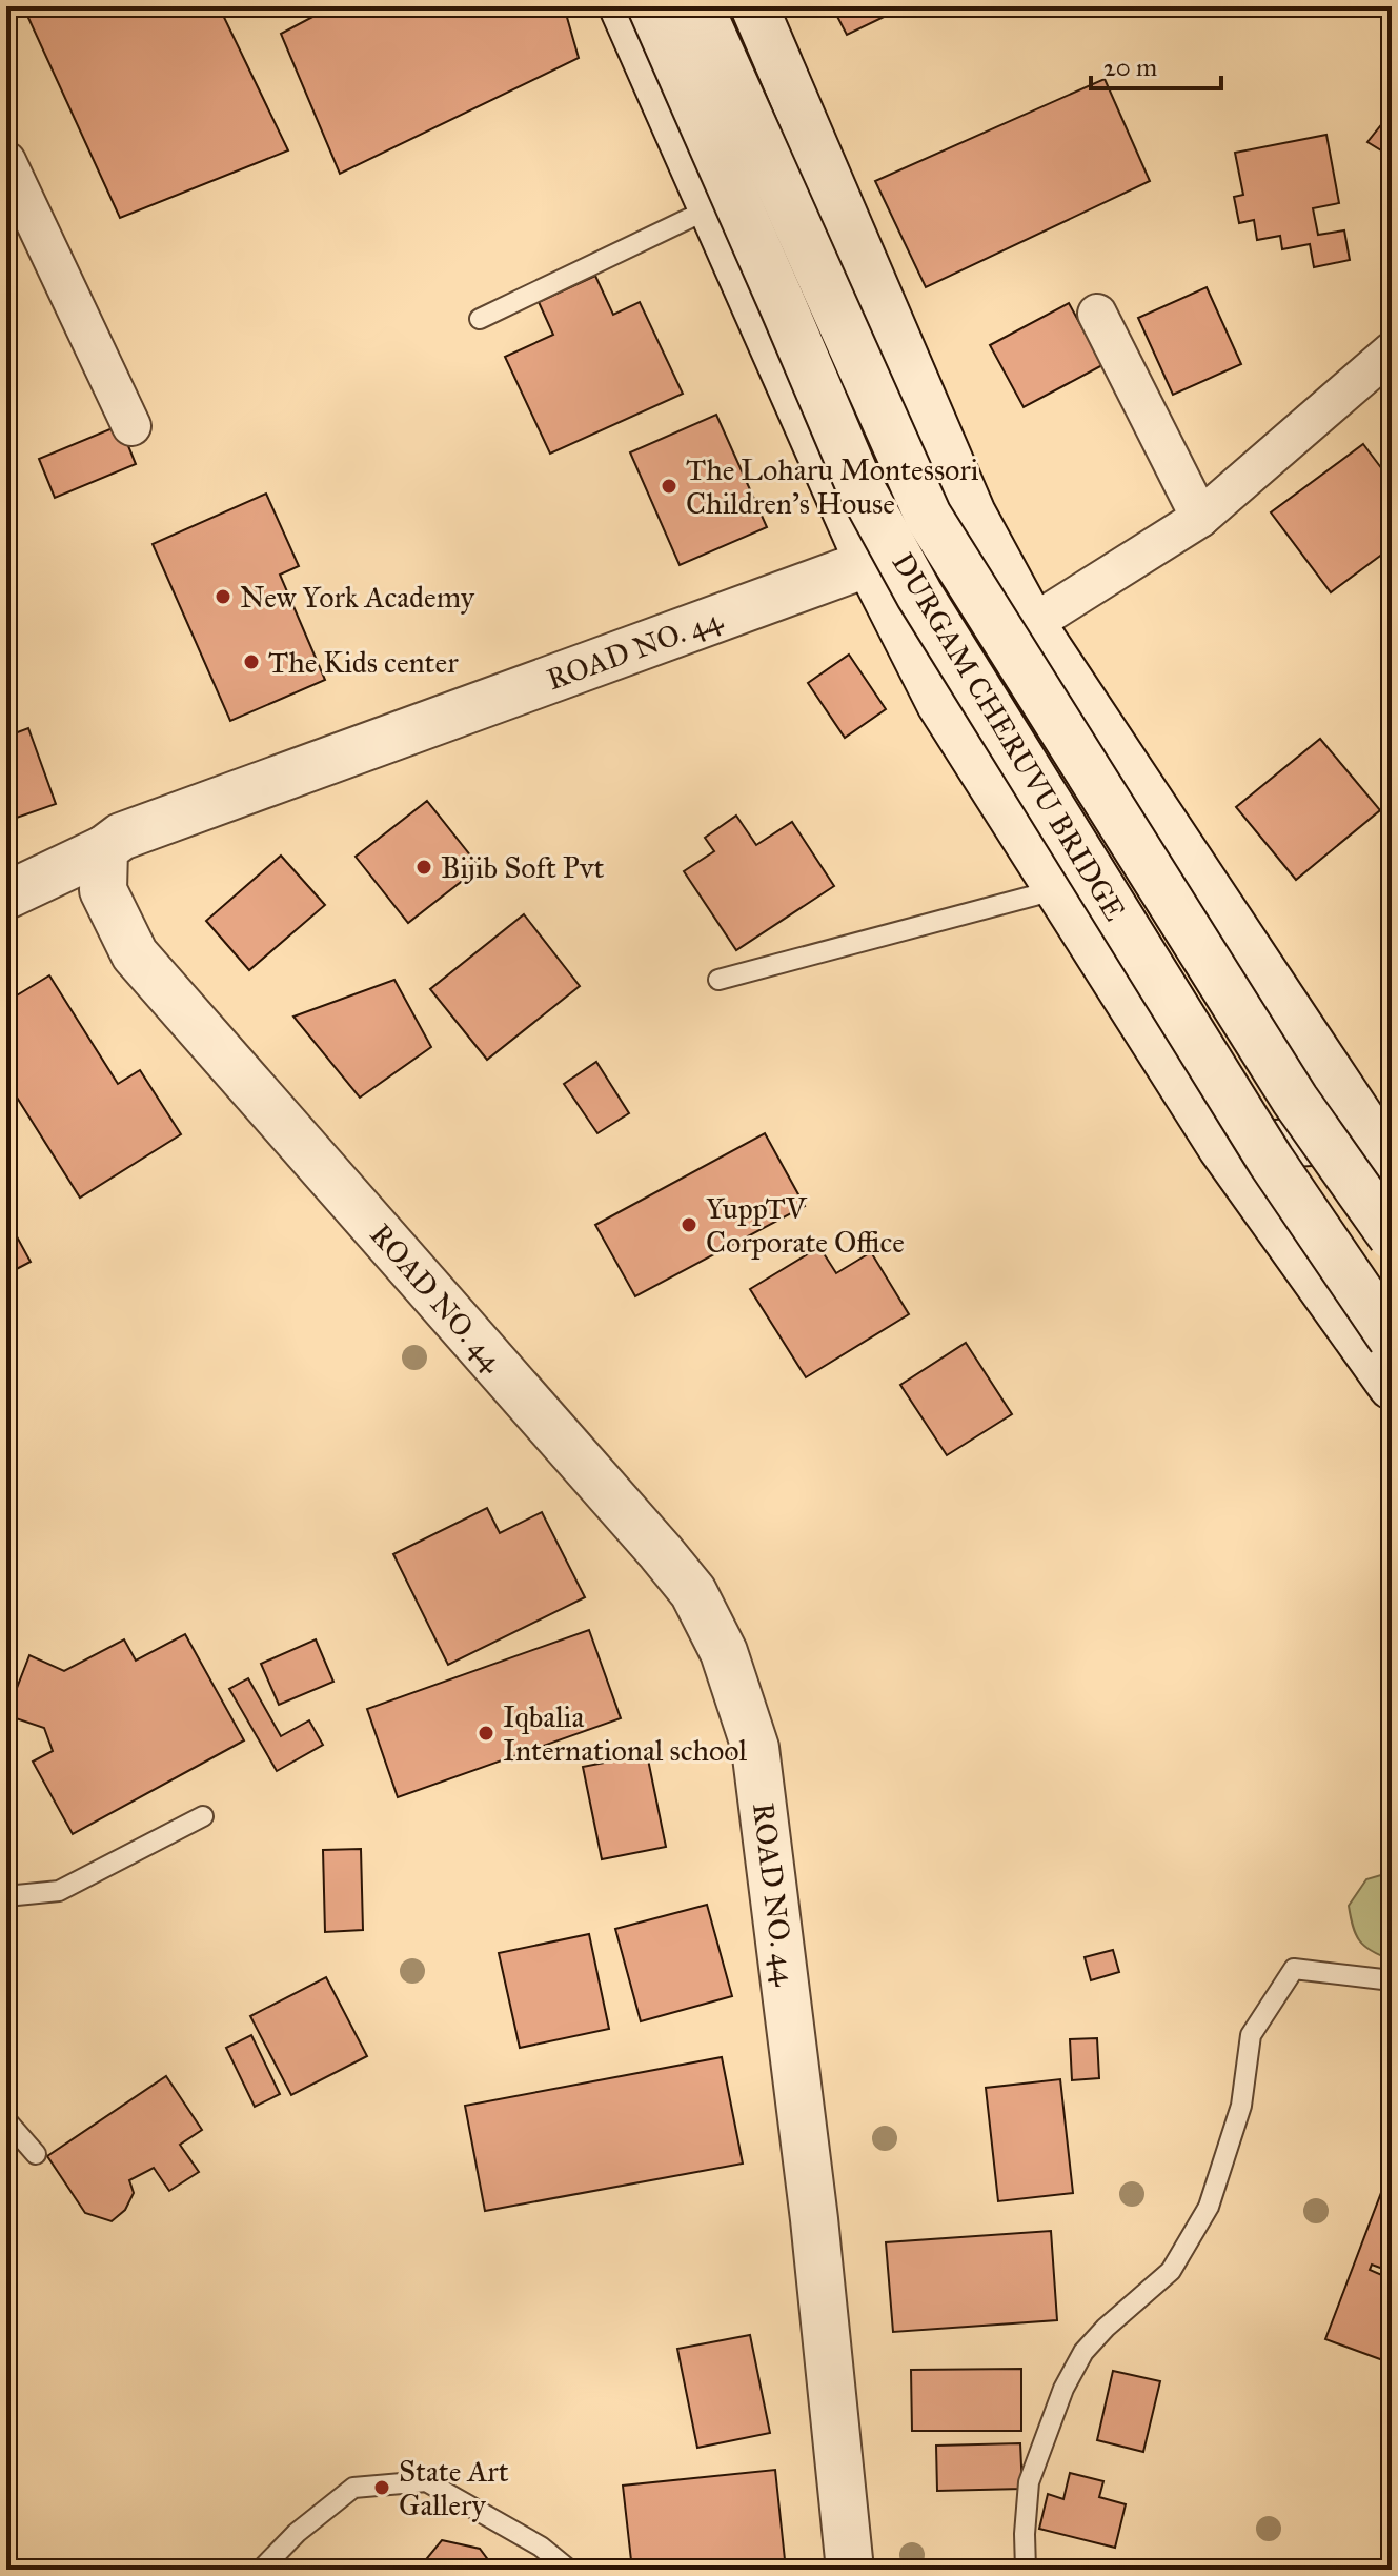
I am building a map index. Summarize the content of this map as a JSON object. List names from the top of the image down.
{
  "streets": {
    "main road": ["ROAD NO. 44", "DURGAM CHERUVU BRIDGE"]
  },
  "places": [
    "The Loharu Montessori Children's House",
    "New York Academy",
    "The Kids center",
    "Bijib Soft Pvt",
    "YuppTV Corporate Office",
    "Iqbalia International school",
    "State Art Gallery"
  ],
  "scale_bar": "20 m"
}
